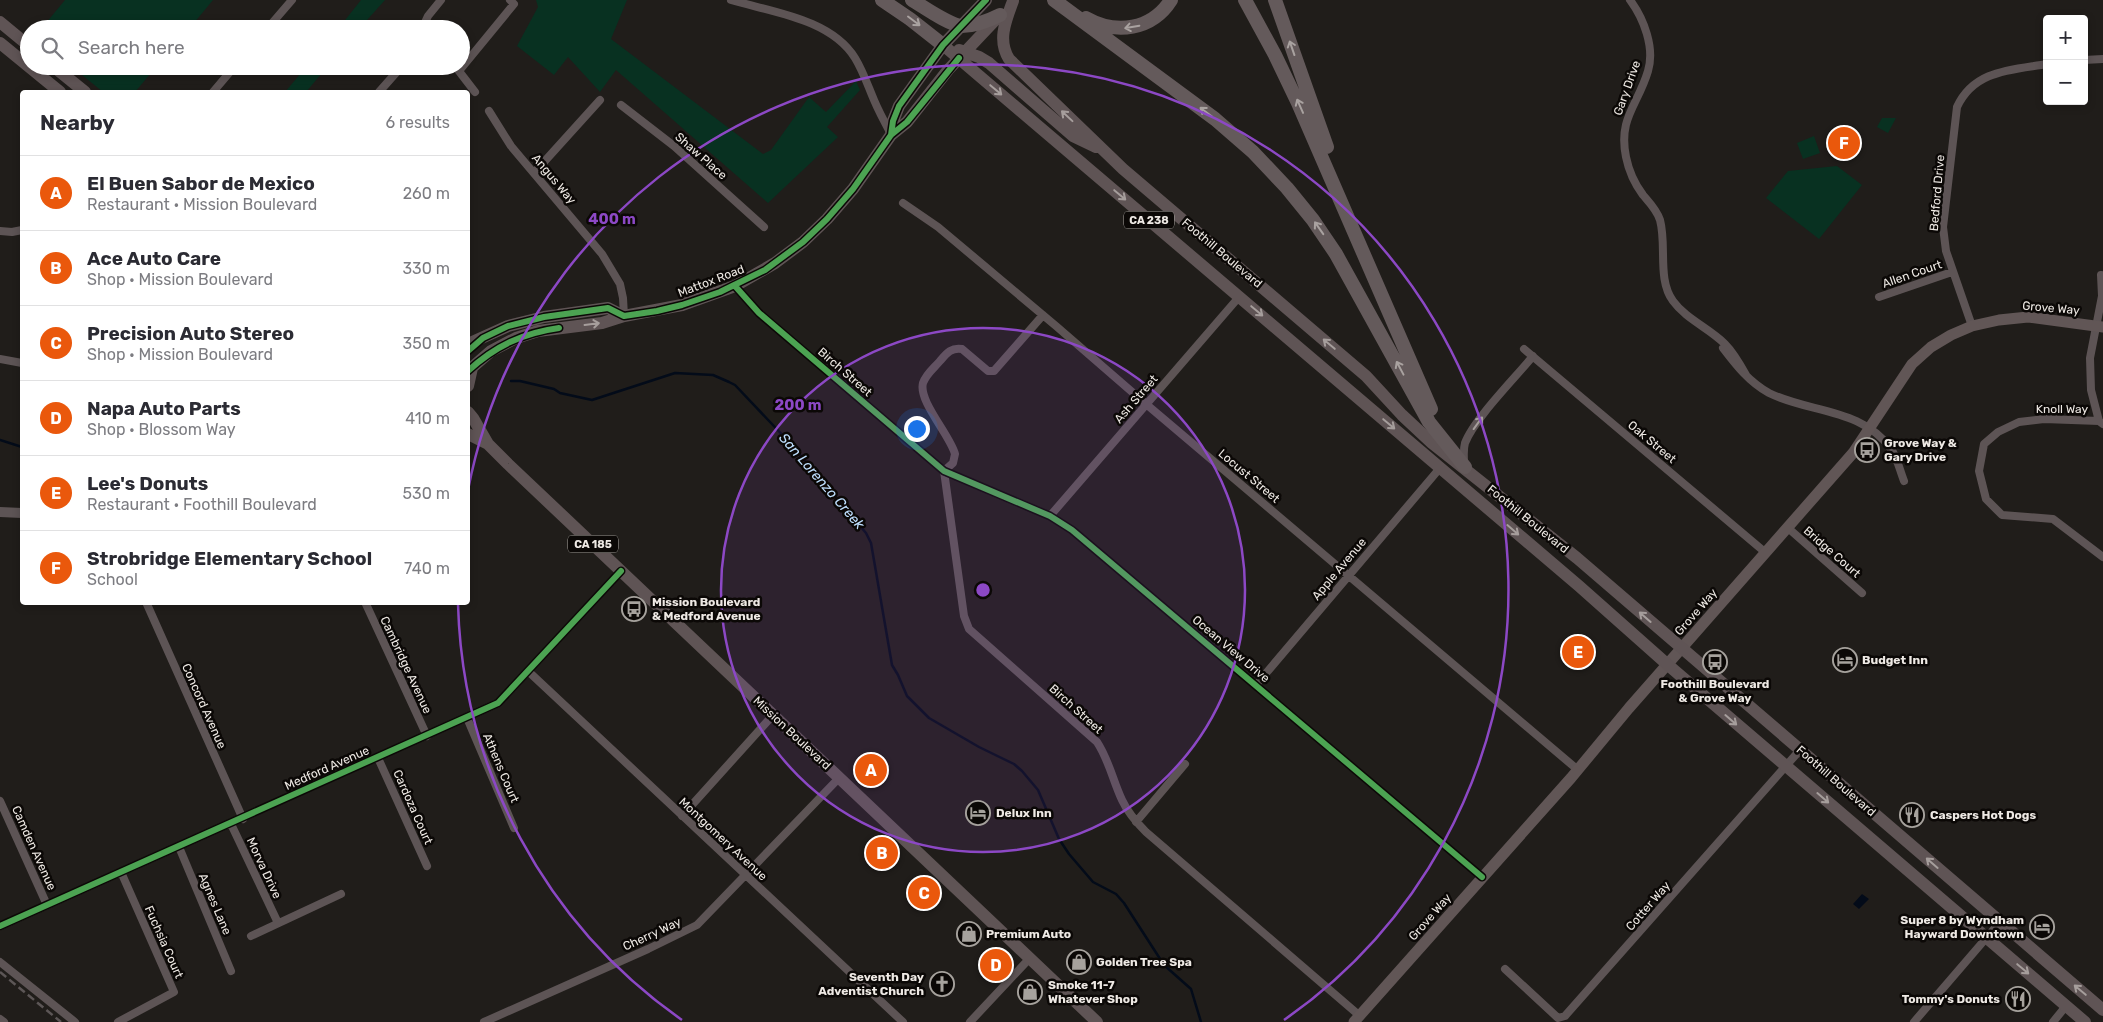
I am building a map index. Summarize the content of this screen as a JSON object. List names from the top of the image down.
{
  "streets": {
    "highway": ["CA 238"],
    "main road": [
      "Foothill Boulevard",
      "Mattox Road",
      "Grove Way",
      "CA 185",
      "Mission Boulevard"
    ],
    "street": [
      "Gary Drive",
      "Shaw Place",
      "Angus Way",
      "Bedford Drive",
      "Allen Court",
      "Birch Street",
      "Ash Street",
      "Knoll Way",
      "Oak Street",
      "Locust Street",
      "Bridge Court",
      "Apple Avenue",
      "Ocean View Drive",
      "Cambridge Avenue",
      "Concord Avenue",
      "Medford Avenue",
      "Athens Court",
      "Cardoza Court",
      "Montgomery Avenue",
      "Camden Avenue",
      "Morva Drive",
      "Agnes Lane",
      "Cotter Way",
      "Cherry Way",
      "Fuchsia Court"
    ]
  },
  "crossings": [
    ["Gary Drive", "Grove Way"],
    ["Angus Way", "Mattox Road"],
    ["Bedford Drive", "Allen Court"],
    ["Bedford Drive", "Grove Way"],
    ["CA 238", "Foothill Boulevard"],
    ["Foothill Boulevard", "Grove Way"],
    ["Foothill Boulevard", "Ash Street"],
    ["Foothill Boulevard", "Apple Avenue"],
    ["Foothill Boulevard", "Cotter Way"],
    ["Mattox Road", "Birch Street"],
    ["Grove Way", "Birch Street"],
    ["Grove Way", "Oak Street"],
    ["Grove Way", "Locust Street"],
    ["Grove Way", "Bridge Court"],
    ["Grove Way", "Ocean View Drive"],
    ["Birch Street", "Ocean View Drive"],
    ["Ash Street", "Locust Street"],
    ["Ash Street", "Ocean View Drive"],
    ["Locust Street", "Apple Avenue"],
    ["Apple Avenue", "Ocean View Drive"],
    ["Cambridge Avenue", "Medford Avenue"],
    ["Concord Avenue", "Medford Avenue"],
    ["Mission Boulevard", "Medford Avenue"],
    ["Mission Boulevard", "Cherry Way"],
    ["Medford Avenue", "Athens Court"],
    ["Medford Avenue", "Cardoza Court"],
    ["Medford Avenue", "Montgomery Avenue"],
    ["Medford Avenue", "Camden Avenue"],
    ["Medford Avenue", "Morva Drive"],
    ["Medford Avenue", "Agnes Lane"],
    ["Medford Avenue", "Fuchsia Court"],
    ["Montgomery Avenue", "Cherry Way"]
  ],
  "water": ["San Lorenzo Creek"],
  "places": {
    "bus stop": ["Grove Way & Gary Drive", "Mission Boulevard & Medford Avenue", "Foothill Boulevard & Grove Way"],
    "hotel": ["Budget Inn", "Delux Inn", "Super 8 by Wyndham Hayward Downtown"],
    "restaurant": ["Caspers Hot Dogs", "Tommy's Donuts"],
    "shop": ["Premium Auto", "Golden Tree Spa", "Smoke 11-7 Whatever Shop"],
    "church": ["Seventh Day Adventist Church"]
  },
  "page": {
    "map_buttons": ["+", "−"],
    "search": "Search here",
    "heading": ["Nearby", "6 results"],
    "pins": [
      "F",
      "E",
      "A",
      "B",
      "C",
      "D"
    ],
    "list": [
      {
        "mark": "A",
        "name": "El Buen Sabor de Mexico",
        "note": "Restaurant · Mission Boulevard",
        "value": "260 m"
      },
      {
        "mark": "B",
        "name": "Ace Auto Care",
        "note": "Shop · Mission Boulevard",
        "value": "330 m"
      },
      {
        "mark": "C",
        "name": "Precision Auto Stereo",
        "note": "Shop · Mission Boulevard",
        "value": "350 m"
      },
      {
        "mark": "D",
        "name": "Napa Auto Parts",
        "note": "Shop · Blossom Way",
        "value": "410 m"
      },
      {
        "mark": "E",
        "name": "Lee's Donuts",
        "note": "Restaurant · Foothill Boulevard",
        "value": "530 m"
      },
      {
        "mark": "F",
        "name": "Strobridge Elementary School",
        "note": "School",
        "value": "740 m"
      }
    ]
  },
  "rings": ["400 m", "200 m"]
}
